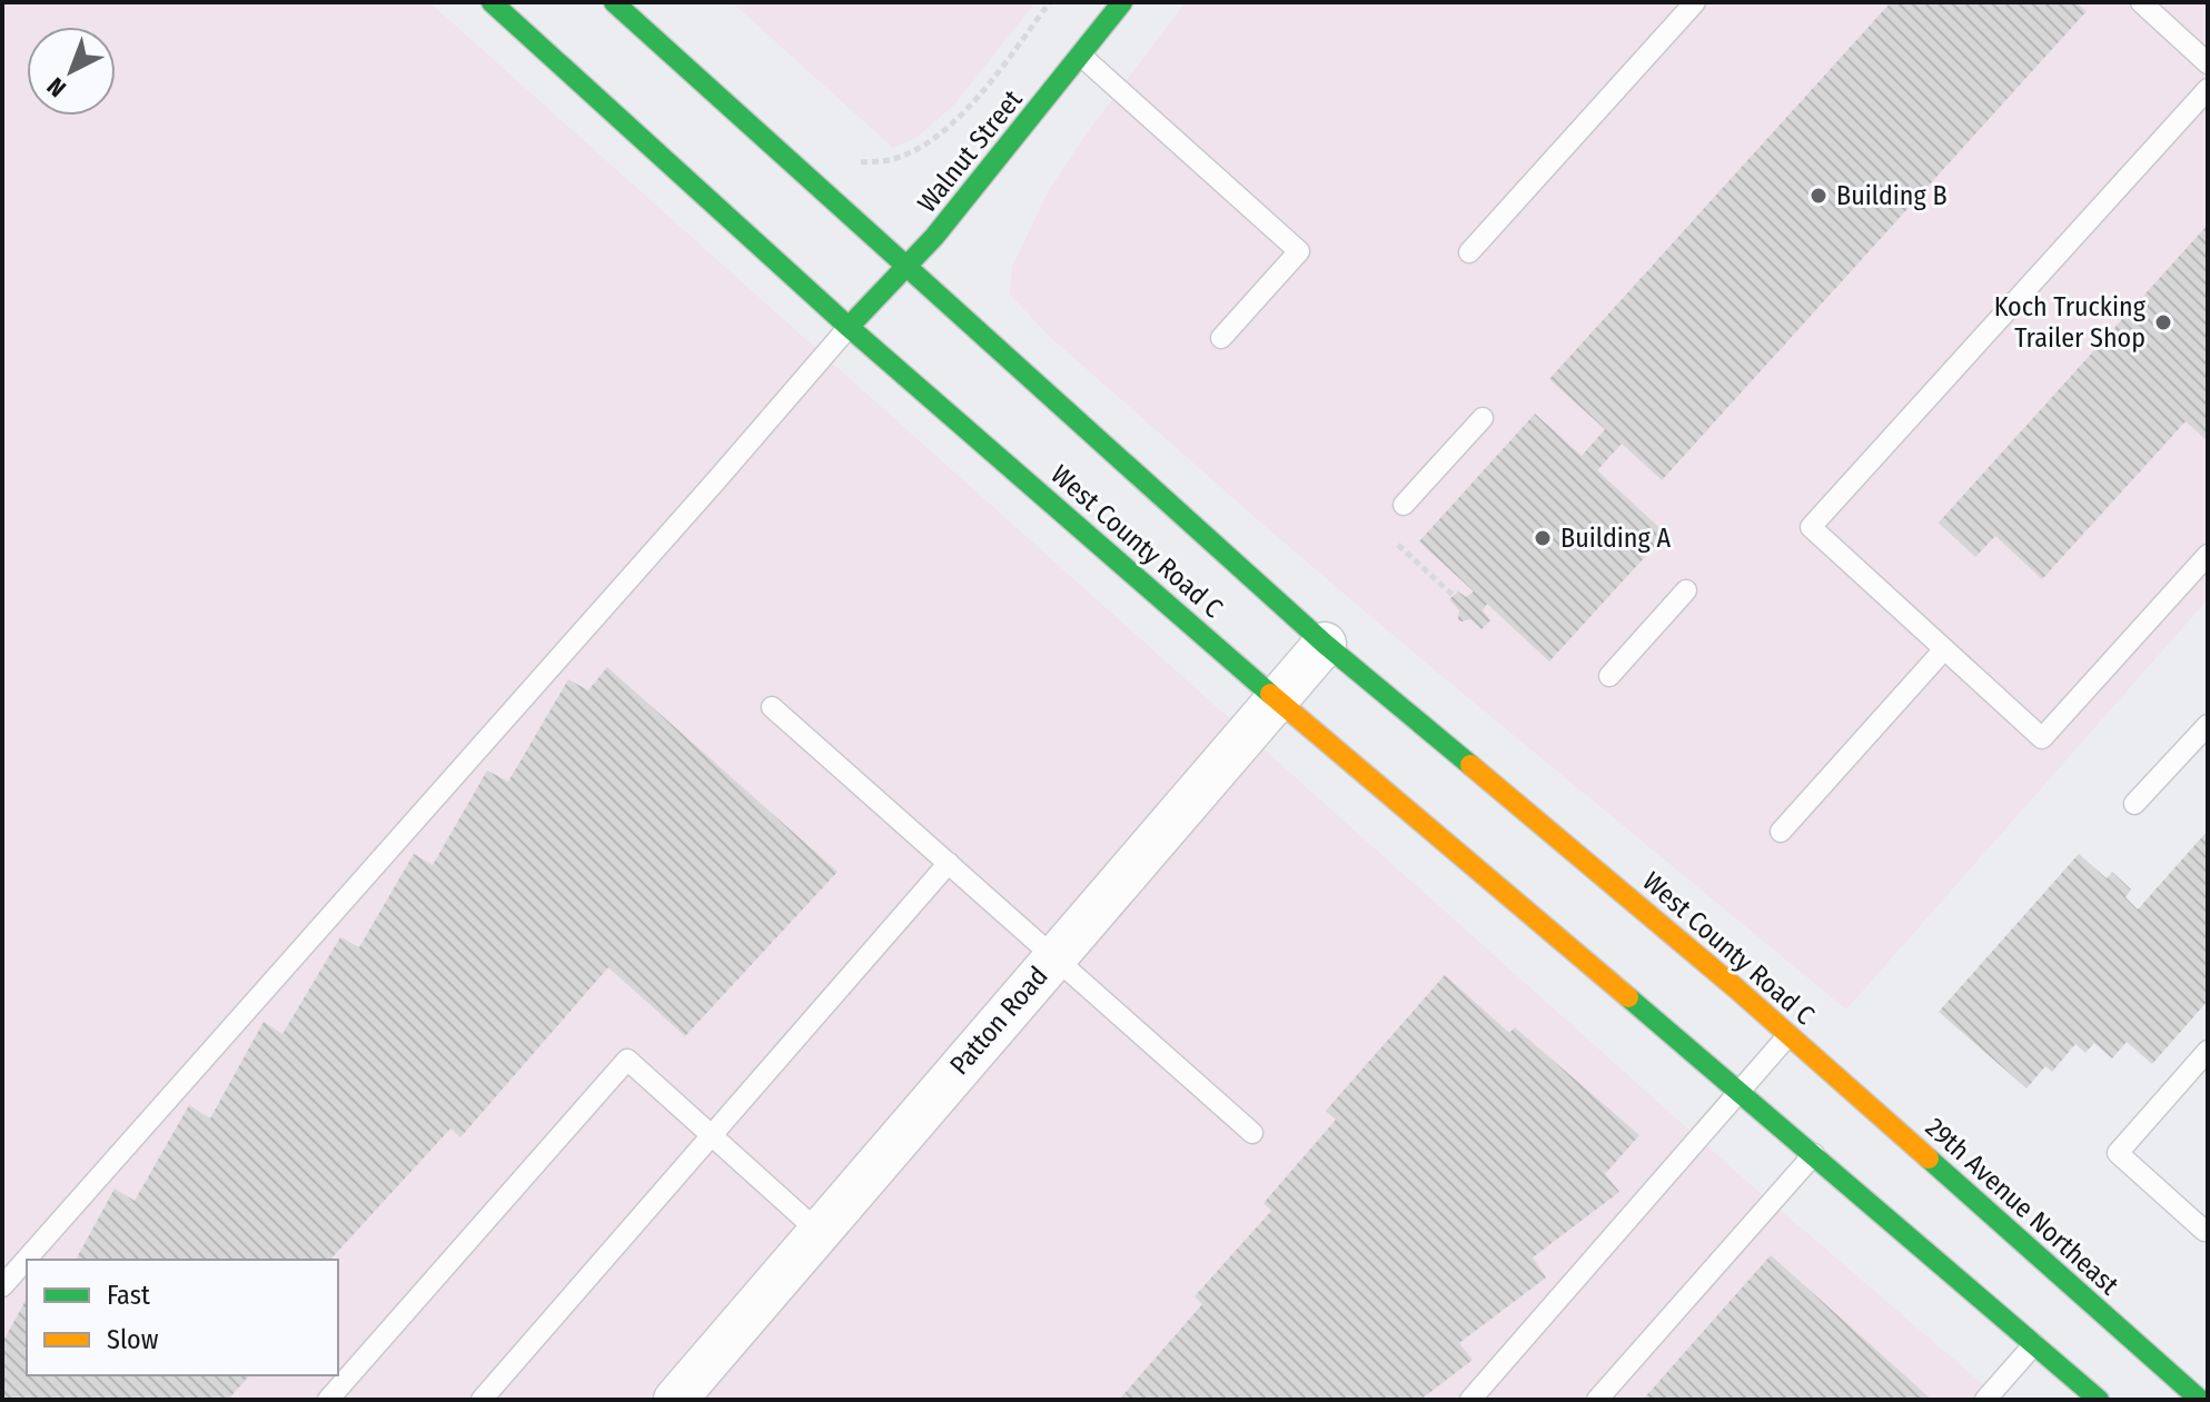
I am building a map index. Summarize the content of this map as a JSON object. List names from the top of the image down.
{
  "streets": {
    "main road": ["Walnut Street", "West County Road C", "29th Avenue Northeast"],
    "street": ["Patton Road"]
  },
  "crossings": [
    ["Walnut Street", "West County Road C"],
    ["West County Road C", "Patton Road"],
    ["West County Road C", "29th Avenue Northeast"]
  ],
  "places": ["Building B", "Koch Trucking Trailer Shop", "Building A"],
  "legend": ["Fast", "Slow"],
  "north": "bottom left"
}
